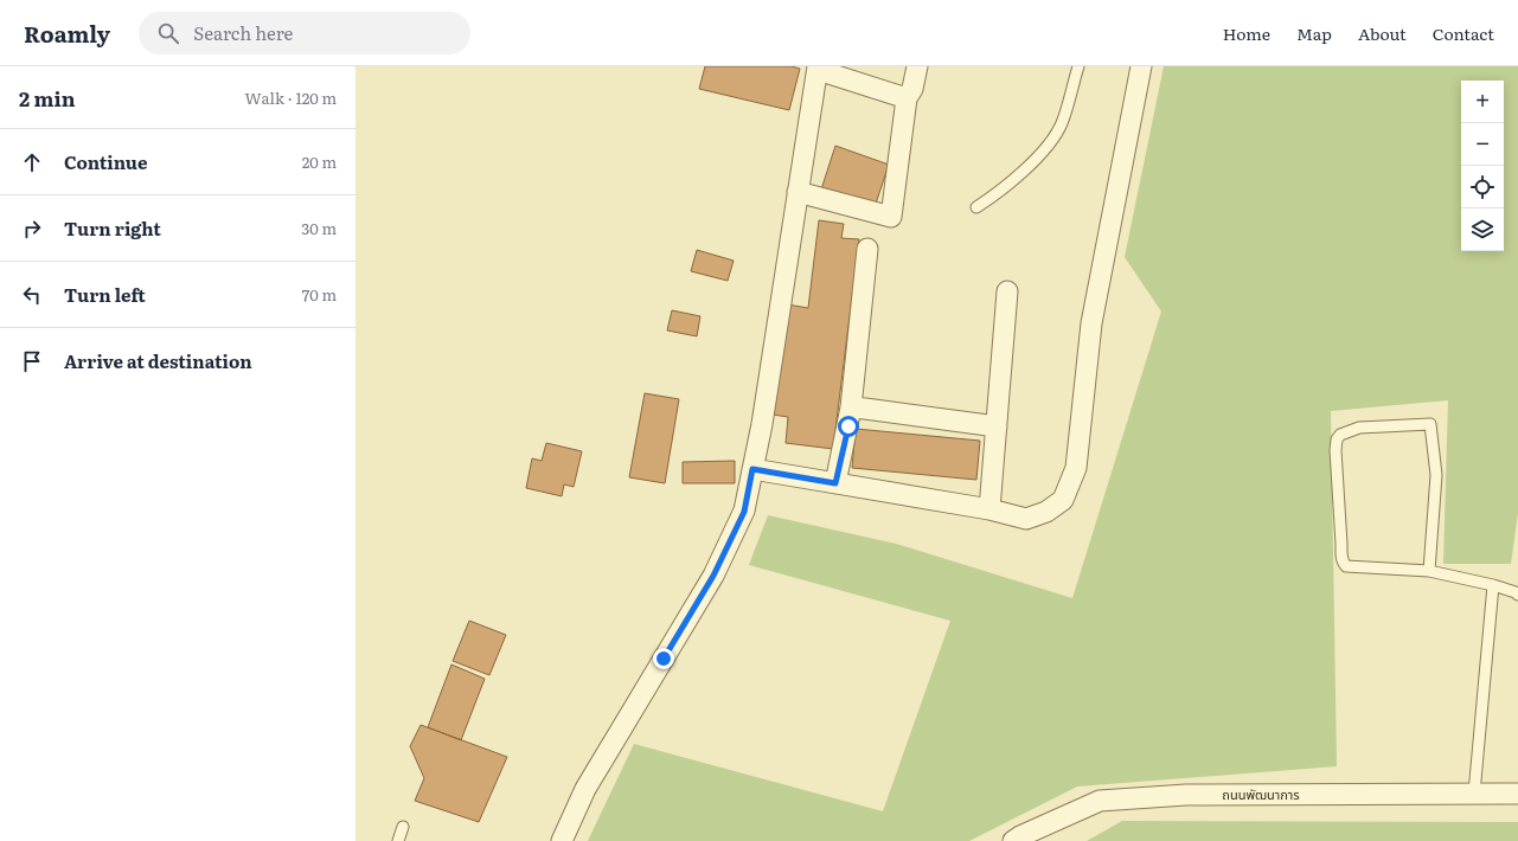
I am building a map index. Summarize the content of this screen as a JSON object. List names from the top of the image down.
{
  "streets": {
    "street": ["ถนนพัฒนาการ"]
  },
  "page": {
    "header": "Roamly",
    "search": "Search here",
    "nav": [
      "Home",
      "Map",
      "About",
      "Contact"
    ],
    "heading": ["2 min", "Walk · 120 m"],
    "map_buttons": ["+", "−"],
    "list": [
      ["Continue", "20 m"],
      ["Turn right", "30 m"],
      ["Turn left", "70 m"],
      "Arrive at destination"
    ]
  }
}
